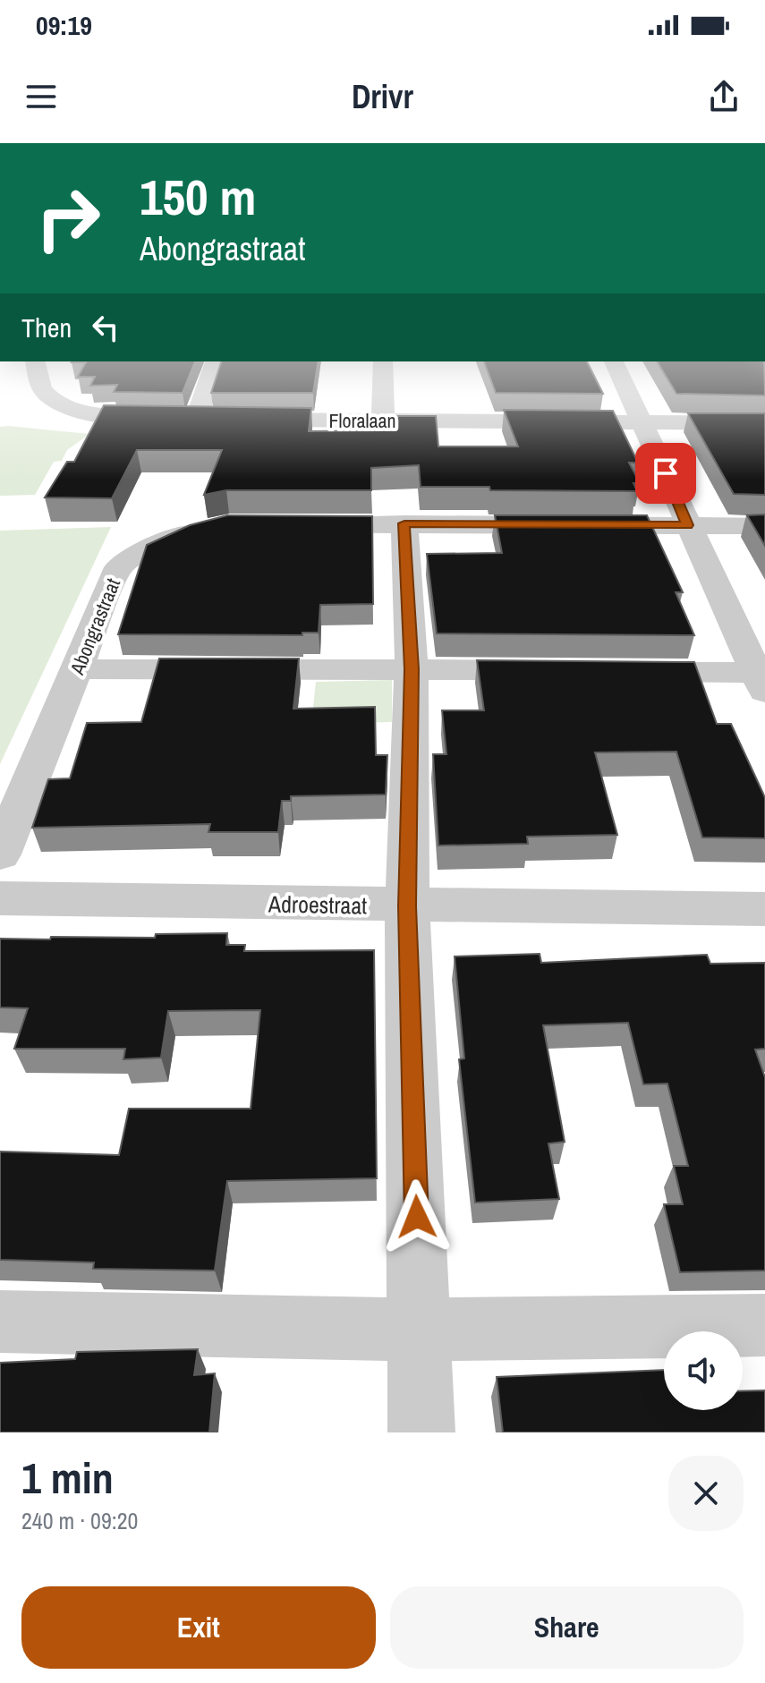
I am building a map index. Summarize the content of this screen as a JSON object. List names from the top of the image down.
{
  "streets": {
    "street": ["Floralaan", "Abongrastraat", "Adroestraat"]
  },
  "page": {
    "status": "09:19",
    "header": "Drivr",
    "turn": ["150 m", "Abongrastraat"],
    "then": "Then",
    "heading": ["1 min", "240 m · 09:20"],
    "buttons": ["Exit", "Share"]
  }
}
